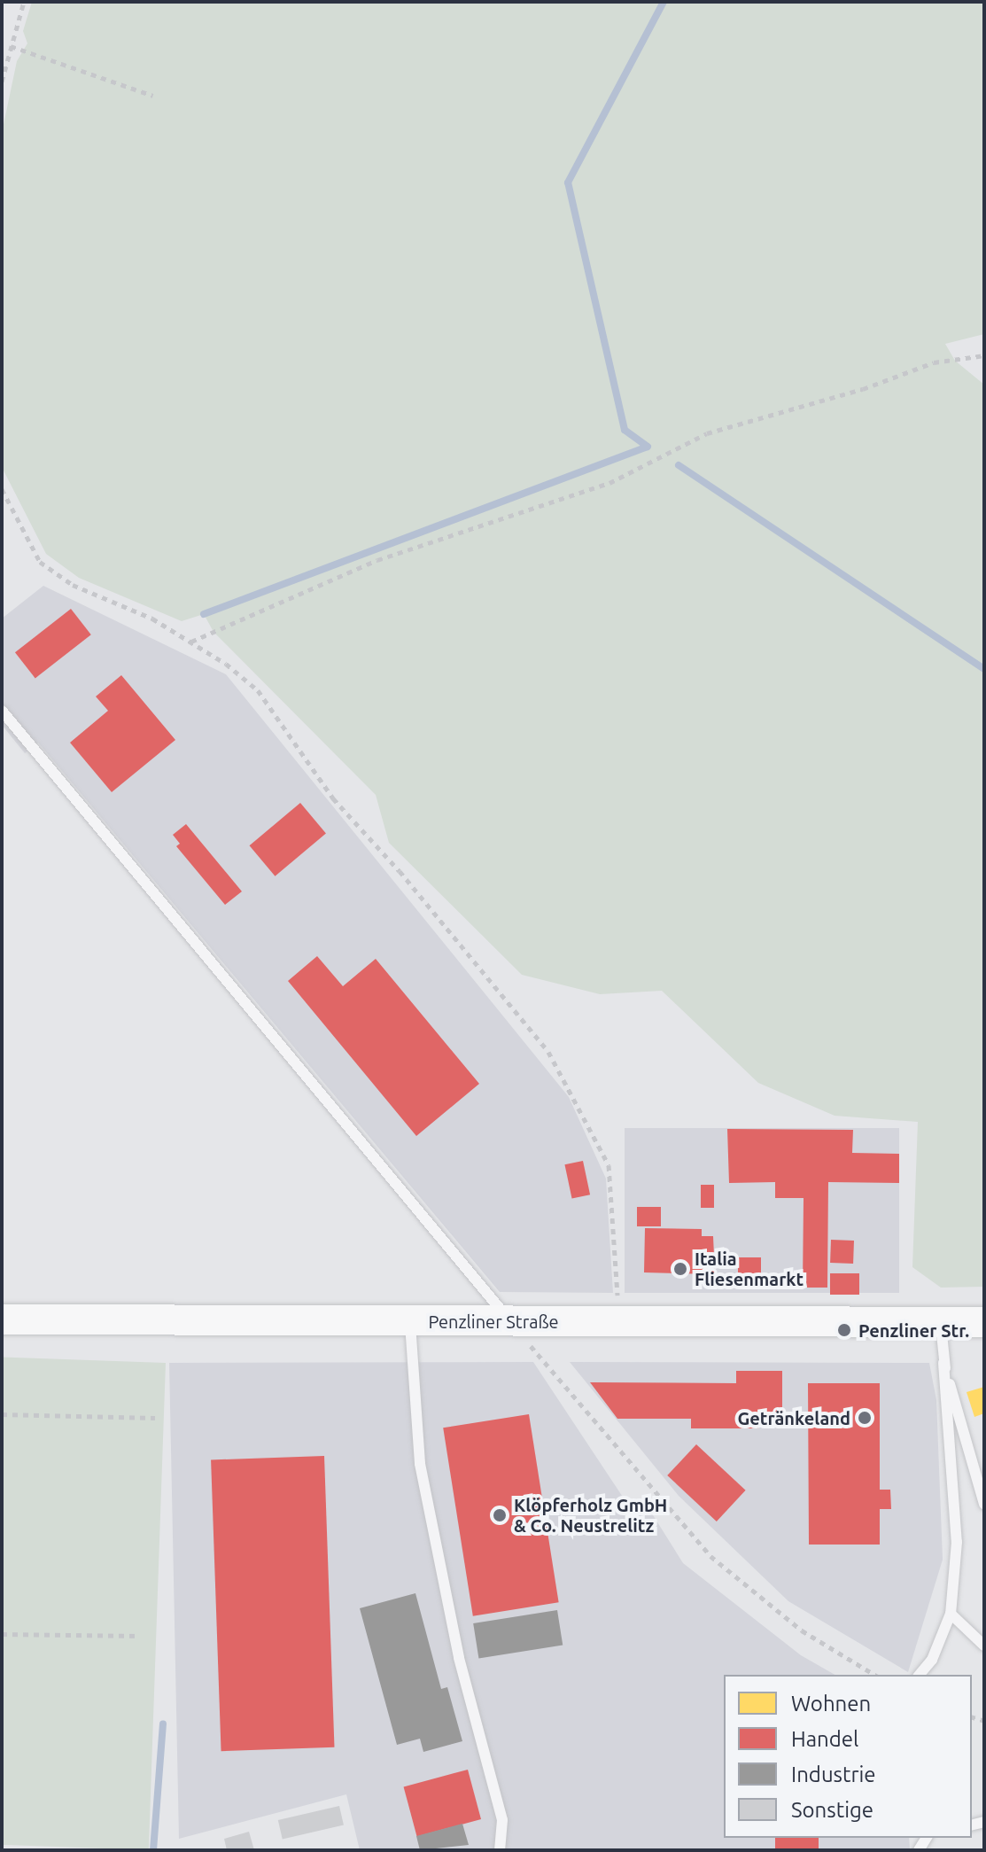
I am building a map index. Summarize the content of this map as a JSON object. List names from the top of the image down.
{
  "streets": {
    "main road": ["Penzliner Straße"]
  },
  "places": [
    "Italia Fliesenmarkt",
    "Penzliner Str.",
    "Getränkeland",
    "Klöpferholz GmbH & Co. Neustrelitz"
  ],
  "legend": [
    "Wohnen",
    "Handel",
    "Industrie",
    "Sonstige"
  ]
}
